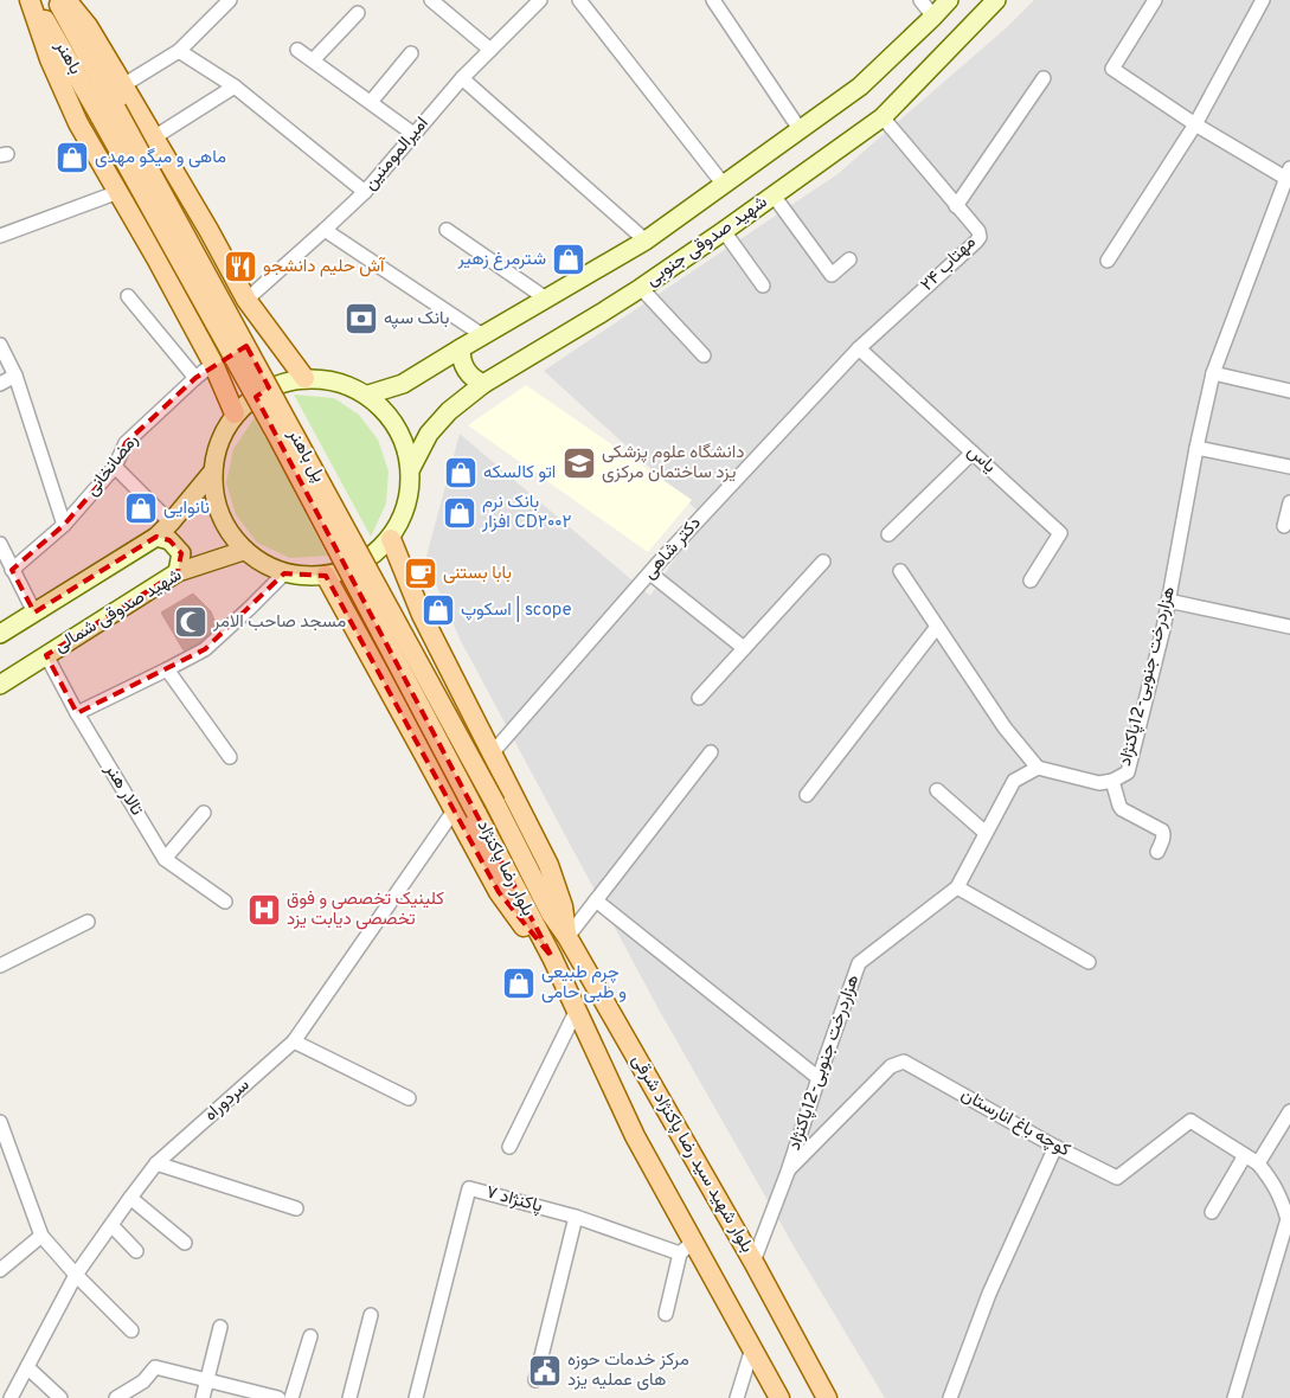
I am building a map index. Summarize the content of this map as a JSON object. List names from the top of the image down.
{
  "streets": {
    "main road": [
      "باهنر",
      "شهید صدوقی جنوبی",
      "پل باهنر",
      "شهید صدوقی شمالی",
      "بلوار رضا پاکنژاد",
      "بلوار شهید سید رضا پاکنژاد شرقی"
    ],
    "street": [
      "امیرالمومنین",
      "مهتاب ۲۴",
      "یاس",
      "رمضانخانی",
      "دکتر شاهی",
      "هزاردرخت جنوبی-12پاکنژاد",
      "تالار هنر",
      "سردوراه",
      "کوچه باغ انارستان",
      "پاکنژاد ۷"
    ]
  },
  "crossings": [
    ["باهنر", "پل باهنر"],
    ["شهید صدوقی جنوبی", "مهتاب ۲۴"],
    ["شهید صدوقی جنوبی", "شهید صدوقی شمالی"],
    ["مهتاب ۲۴", "یاس"],
    ["مهتاب ۲۴", "دکتر شاهی"],
    ["پل باهنر", "بلوار رضا پاکنژاد"],
    ["یاس", "دکتر شاهی"],
    ["شهید صدوقی شمالی", "تالار هنر"],
    ["هزاردرخت جنوبی-12پاکنژاد", "کوچه باغ انارستان"],
    ["هزاردرخت جنوبی-12پاکنژاد", "بلوار شهید سید رضا پاکنژاد شرقی"],
    ["بلوار رضا پاکنژاد", "بلوار شهید سید رضا پاکنژاد شرقی"],
    ["بلوار شهید سید رضا پاکنژاد شرقی", "پاکنژاد ۷"]
  ],
  "places": {
    "shop": [
      "ماهی و میگو مهدی",
      "شترمرغ زهیر",
      "اتو کالسکه",
      "نانوایی",
      "بانک نرم افزار CD۲۰۰۲",
      "اسکوپ | scope",
      "چرم طبیعی و طبی حامی"
    ],
    "restaurant": ["آش حلیم دانشجو"],
    "bank": ["بانک سپه"],
    "school or university": ["دانشگاه علوم پزشکی یزد ساختمان مرکزی"],
    "cafe": ["بابا بستنی"],
    "mosque": ["مسجد صاحب الامر"],
    "hospital": ["کلینیک تخصصی و فوق تخصصی دیابت یزد"],
    "public building": ["مرکز خدمات حوزه های عملیه یزد"]
  }
}
